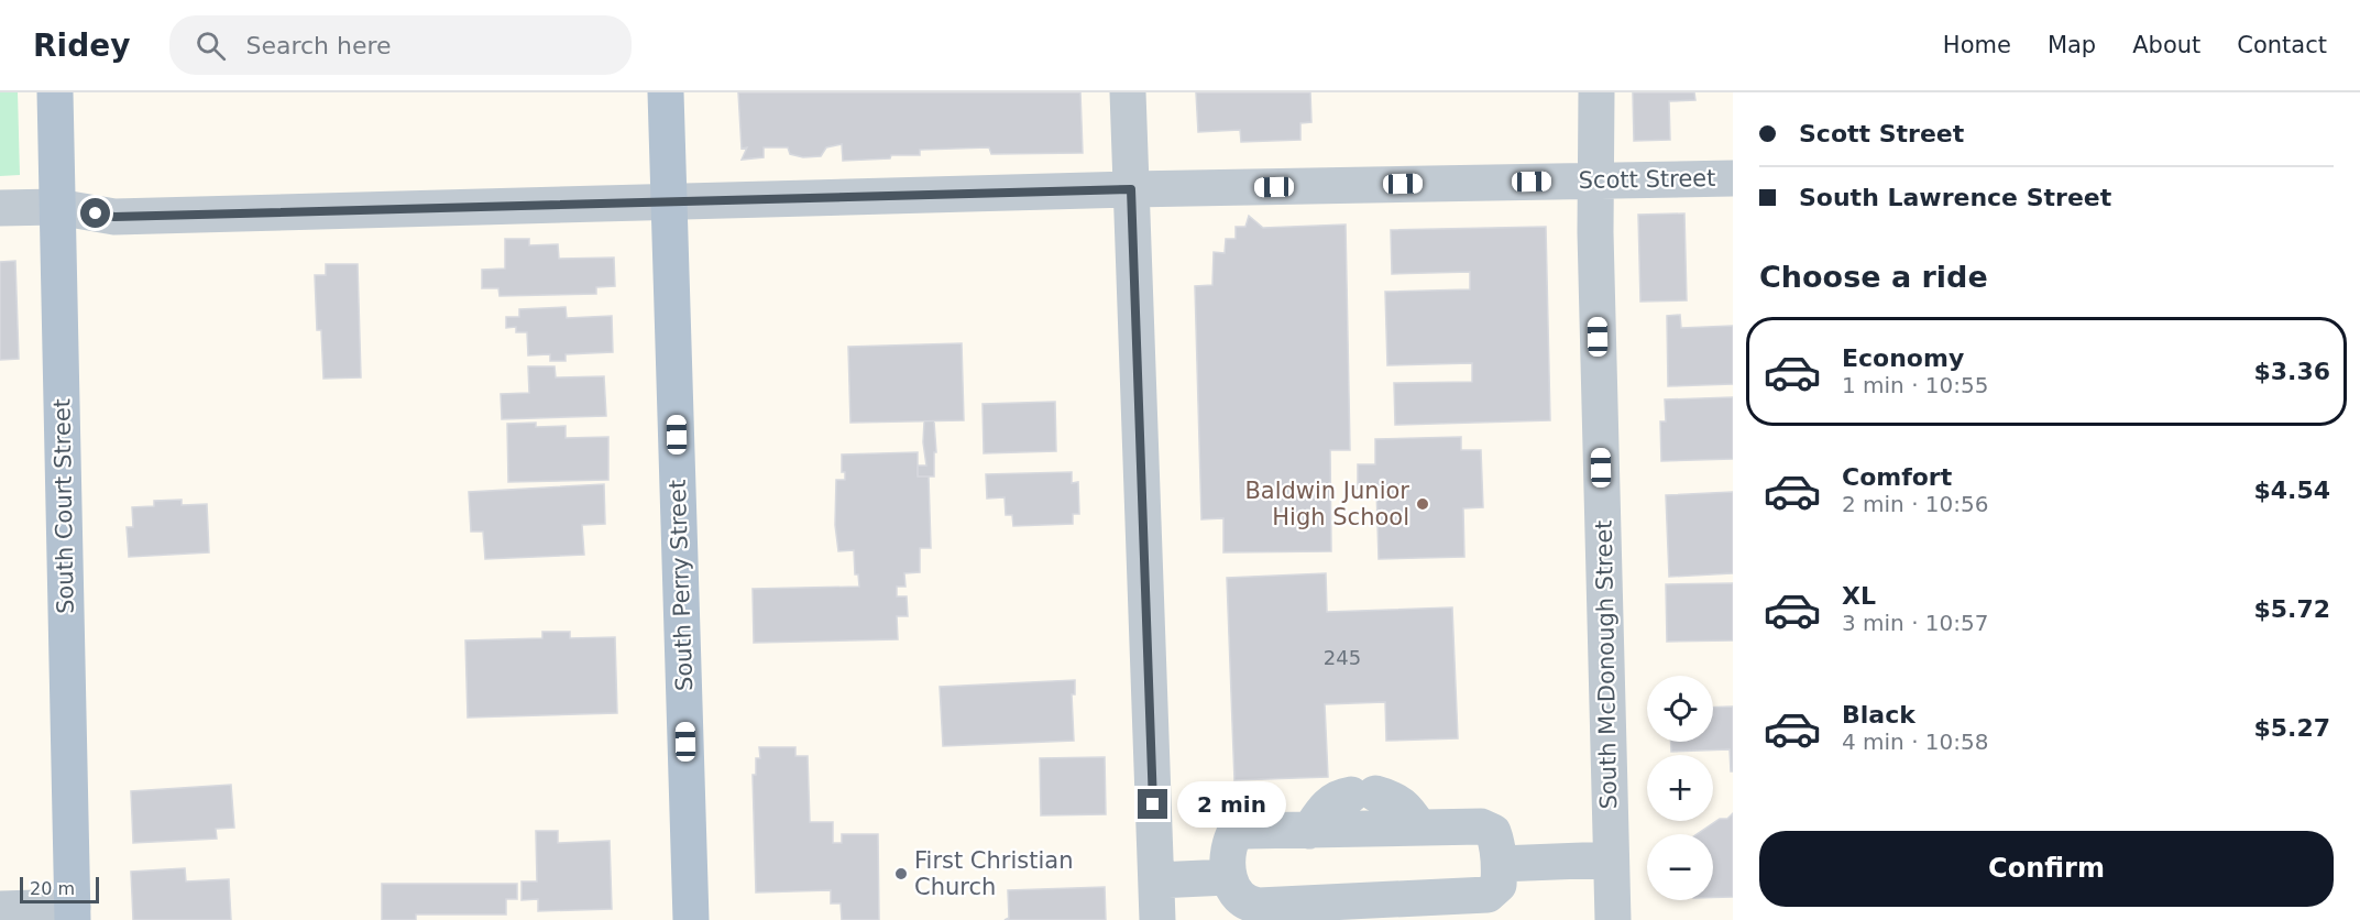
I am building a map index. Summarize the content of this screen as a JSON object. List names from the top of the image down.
{
  "streets": {
    "main road": ["South Court Street", "South Perry Street"],
    "street": ["Scott Street", "South McDonough Street"]
  },
  "crossings": [
    ["Scott Street", "South Court Street"],
    ["Scott Street", "South Perry Street"],
    ["Scott Street", "South McDonough Street"]
  ],
  "places": ["Baldwin Junior High School", "First Christian Church"],
  "house_numbers": ["245"],
  "scale_bar": "20 m",
  "page": {
    "header": "Ridey",
    "search": "Search here",
    "nav": [
      "Home",
      "Map",
      "About",
      "Contact"
    ],
    "banner": ["Scott Street", "South Lawrence Street"],
    "heading": "Choose a ride",
    "list": [
      {
        "name": "Economy",
        "note": "1 min · 10:55",
        "value": "$3.36"
      },
      {
        "name": "Comfort",
        "note": "2 min · 10:56",
        "value": "$4.54"
      },
      {
        "name": "XL",
        "note": "3 min · 10:57",
        "value": "$5.72"
      },
      {
        "name": "Black",
        "note": "4 min · 10:58",
        "value": "$5.27"
      }
    ],
    "map_buttons": ["+", "−"],
    "bubble": "2 min",
    "buttons": "Confirm",
    "scale": "20 m"
  }
}
